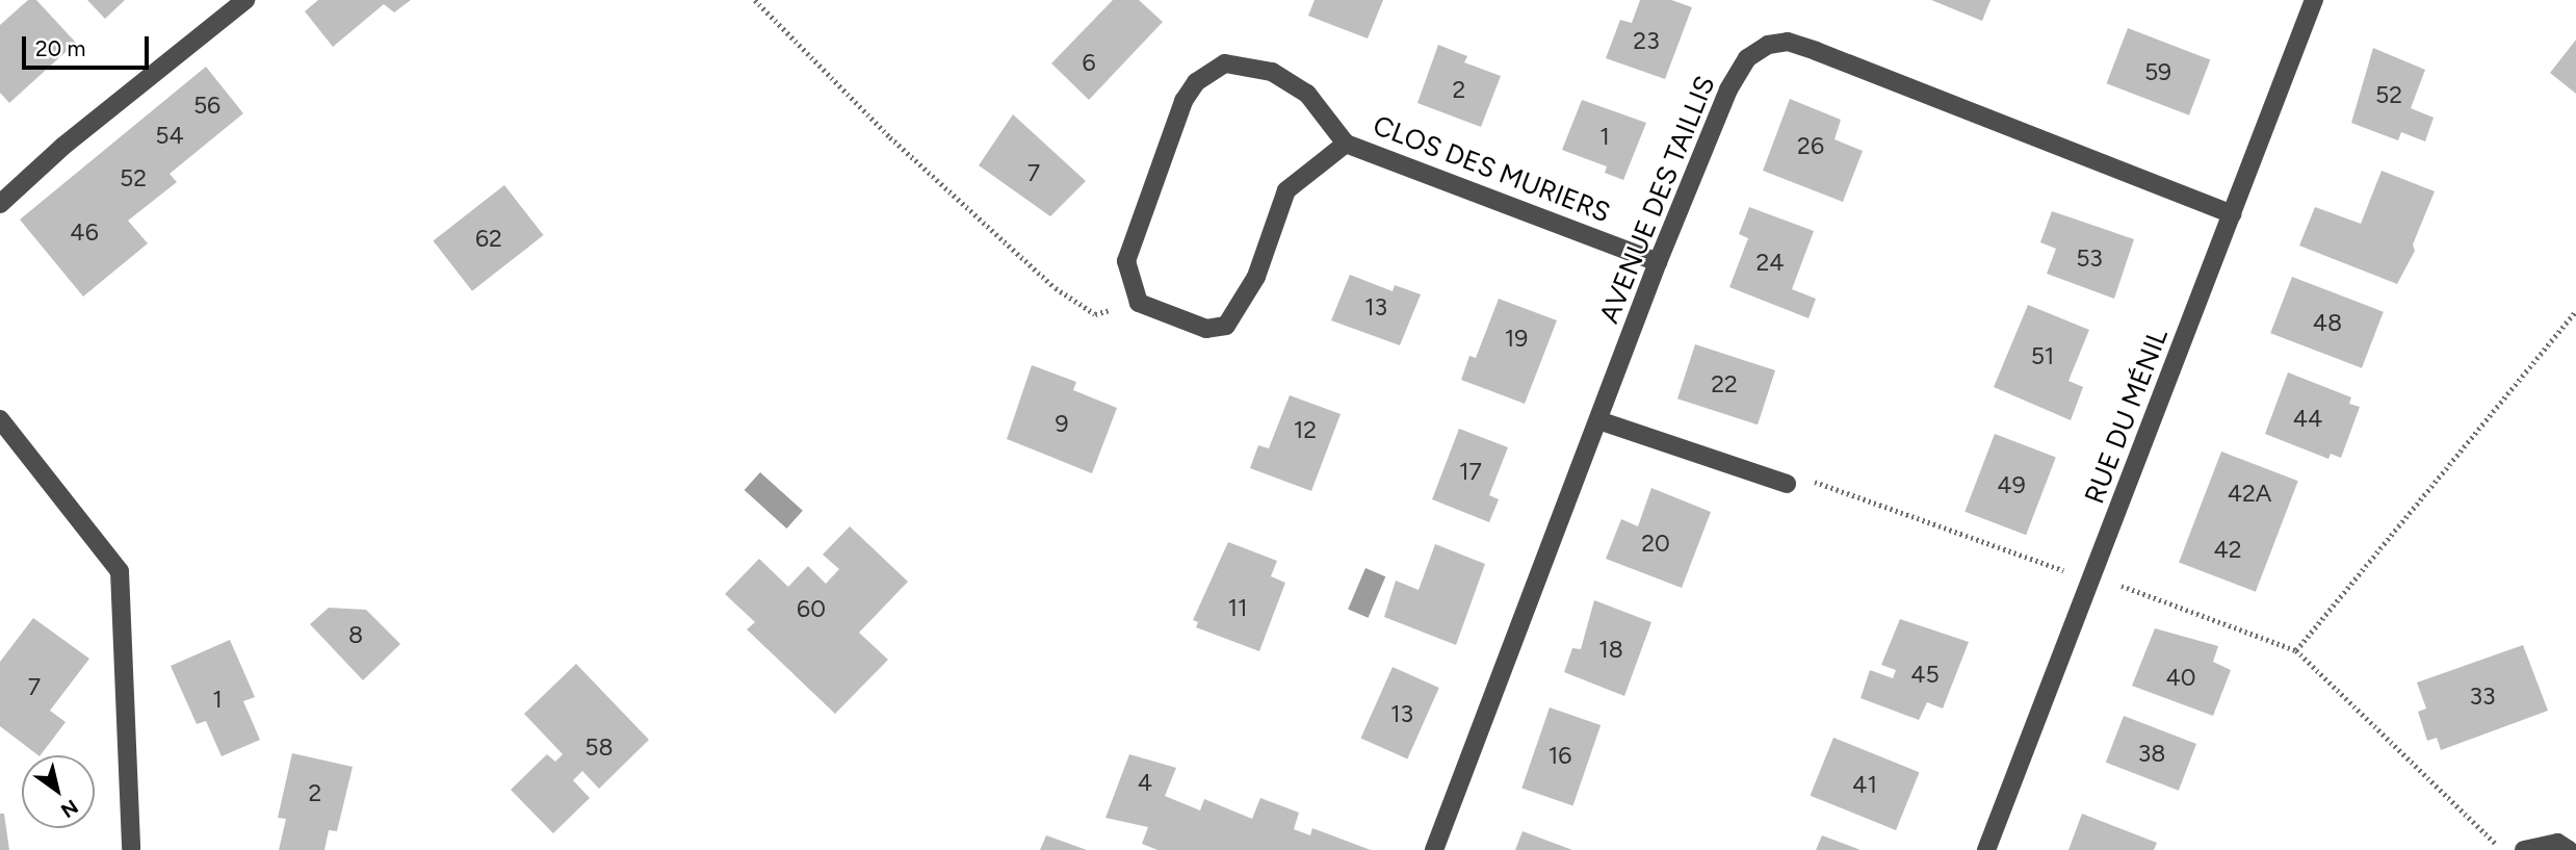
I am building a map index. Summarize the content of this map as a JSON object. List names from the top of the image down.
{
  "streets": {
    "street": ["CLOS DES MURIERS", "AVENUE DES TAILLIS", "RUE DU MÉNIL"]
  },
  "crossings": [
    ["CLOS DES MURIERS", "AVENUE DES TAILLIS"],
    ["AVENUE DES TAILLIS", "RUE DU MÉNIL"]
  ],
  "house_numbers": [
    "23",
    "6",
    "59",
    "2",
    "52",
    "56",
    "54",
    "1",
    "26",
    "7",
    "52",
    "46",
    "62",
    "53",
    "24",
    "13",
    "48",
    "19",
    "51",
    "22",
    "44",
    "9",
    "12",
    "17",
    "49",
    "42A",
    "20",
    "42",
    "11",
    "60",
    "8",
    "18",
    "45",
    "40",
    "7",
    "33",
    "1",
    "13",
    "58",
    "38",
    "16",
    "4",
    "41",
    "2"
  ],
  "scale_bar": "20 m",
  "north": "bottom right"
}
